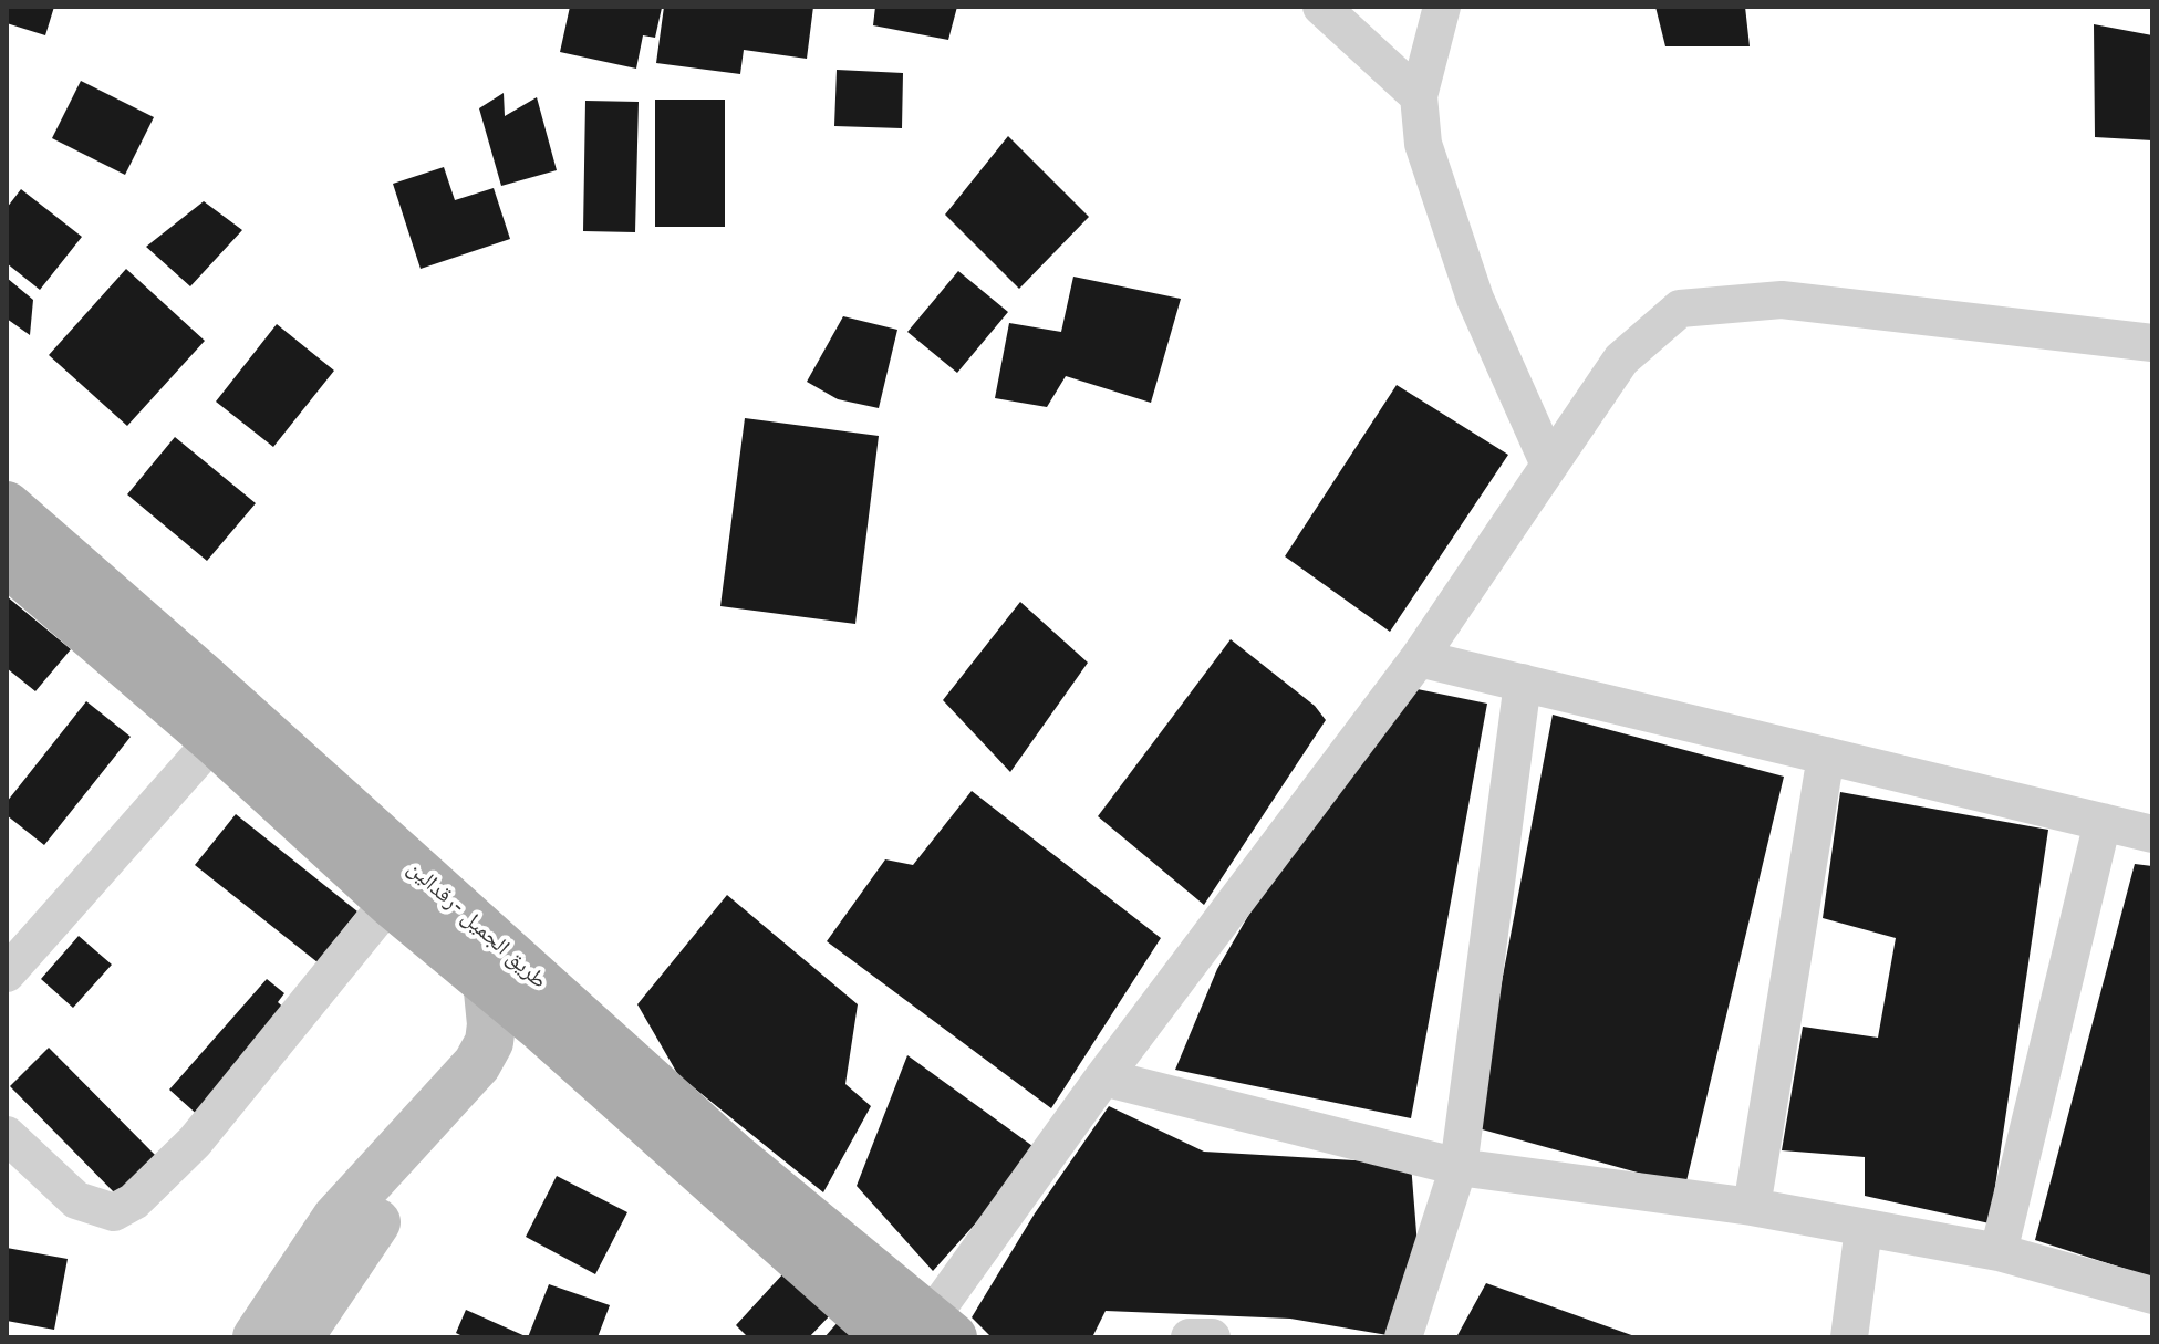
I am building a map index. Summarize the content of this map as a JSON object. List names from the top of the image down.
{
  "streets": {
    "main road": ["طريق الجميل -رقدالين"]
  }
}
